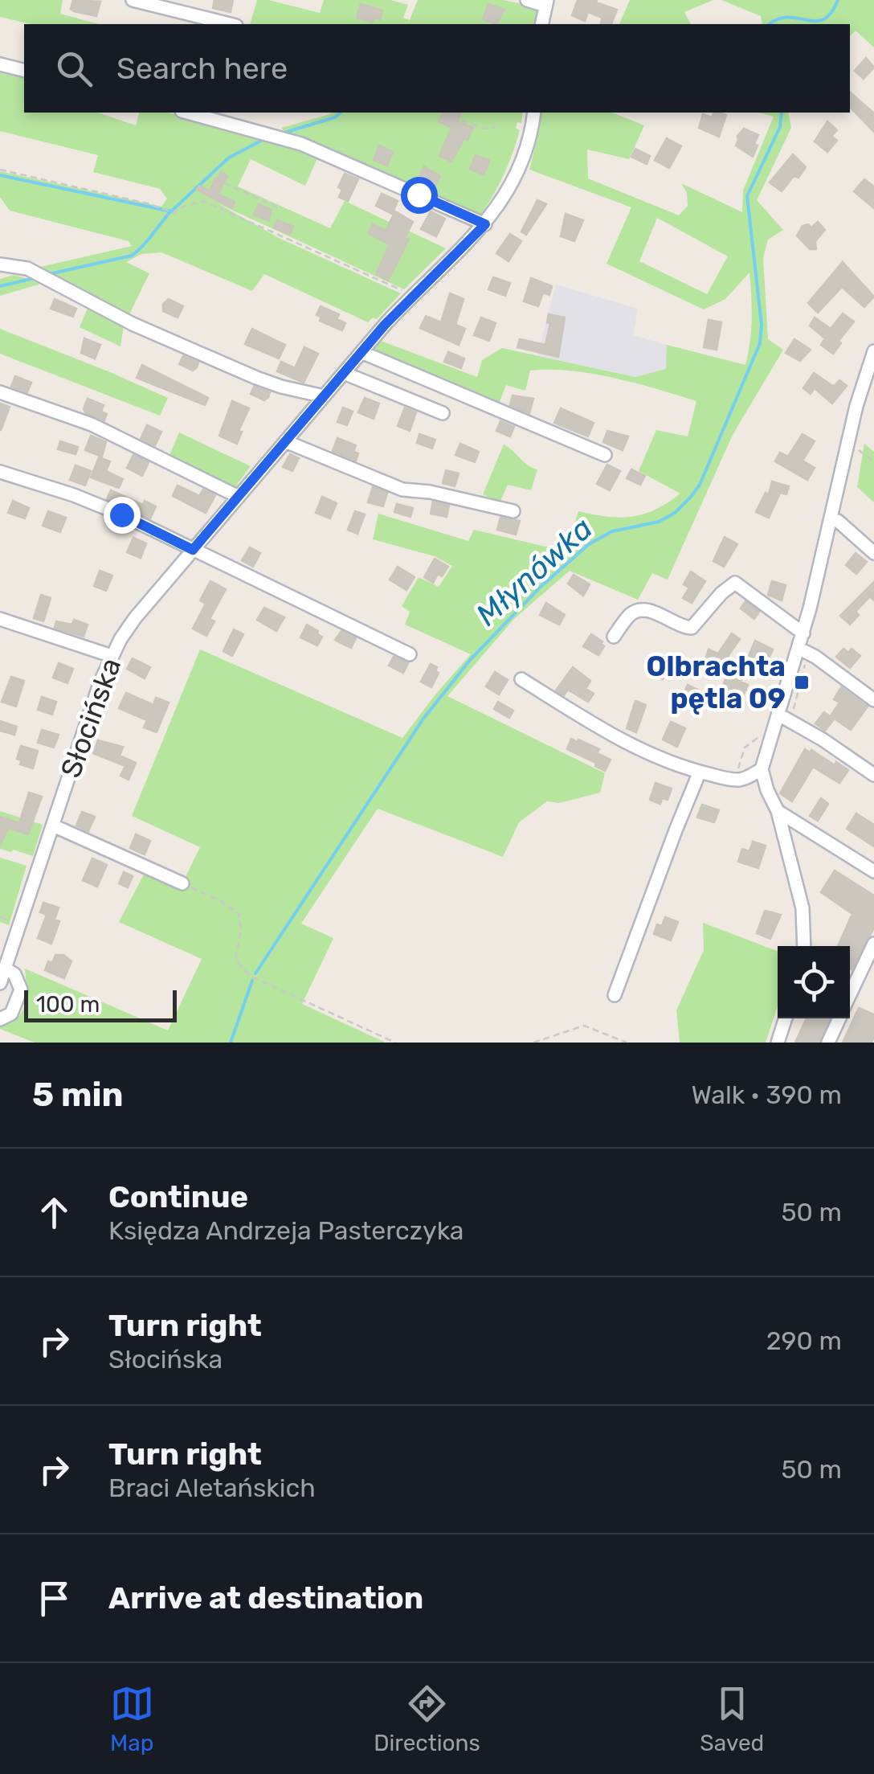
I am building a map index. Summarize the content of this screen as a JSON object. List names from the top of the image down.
{
  "streets": {
    "street": ["Słocińska"]
  },
  "water": ["Młynówka"],
  "places": {
    "transit": ["Olbrachta pętla 09"]
  },
  "scale_bar": "100 m",
  "page": {
    "search": "Search here",
    "scale": "100 m",
    "heading": ["5 min", "Walk · 390 m"],
    "list": [
      ["Continue", "Księdza Andrzeja Pasterczyka", "50 m"],
      ["Turn right", "Słocińska", "290 m"],
      ["Turn right", "Braci Aletańskich", "50 m"],
      "Arrive at destination"
    ],
    "nav": ["Map", "Directions", "Saved"]
  }
}
